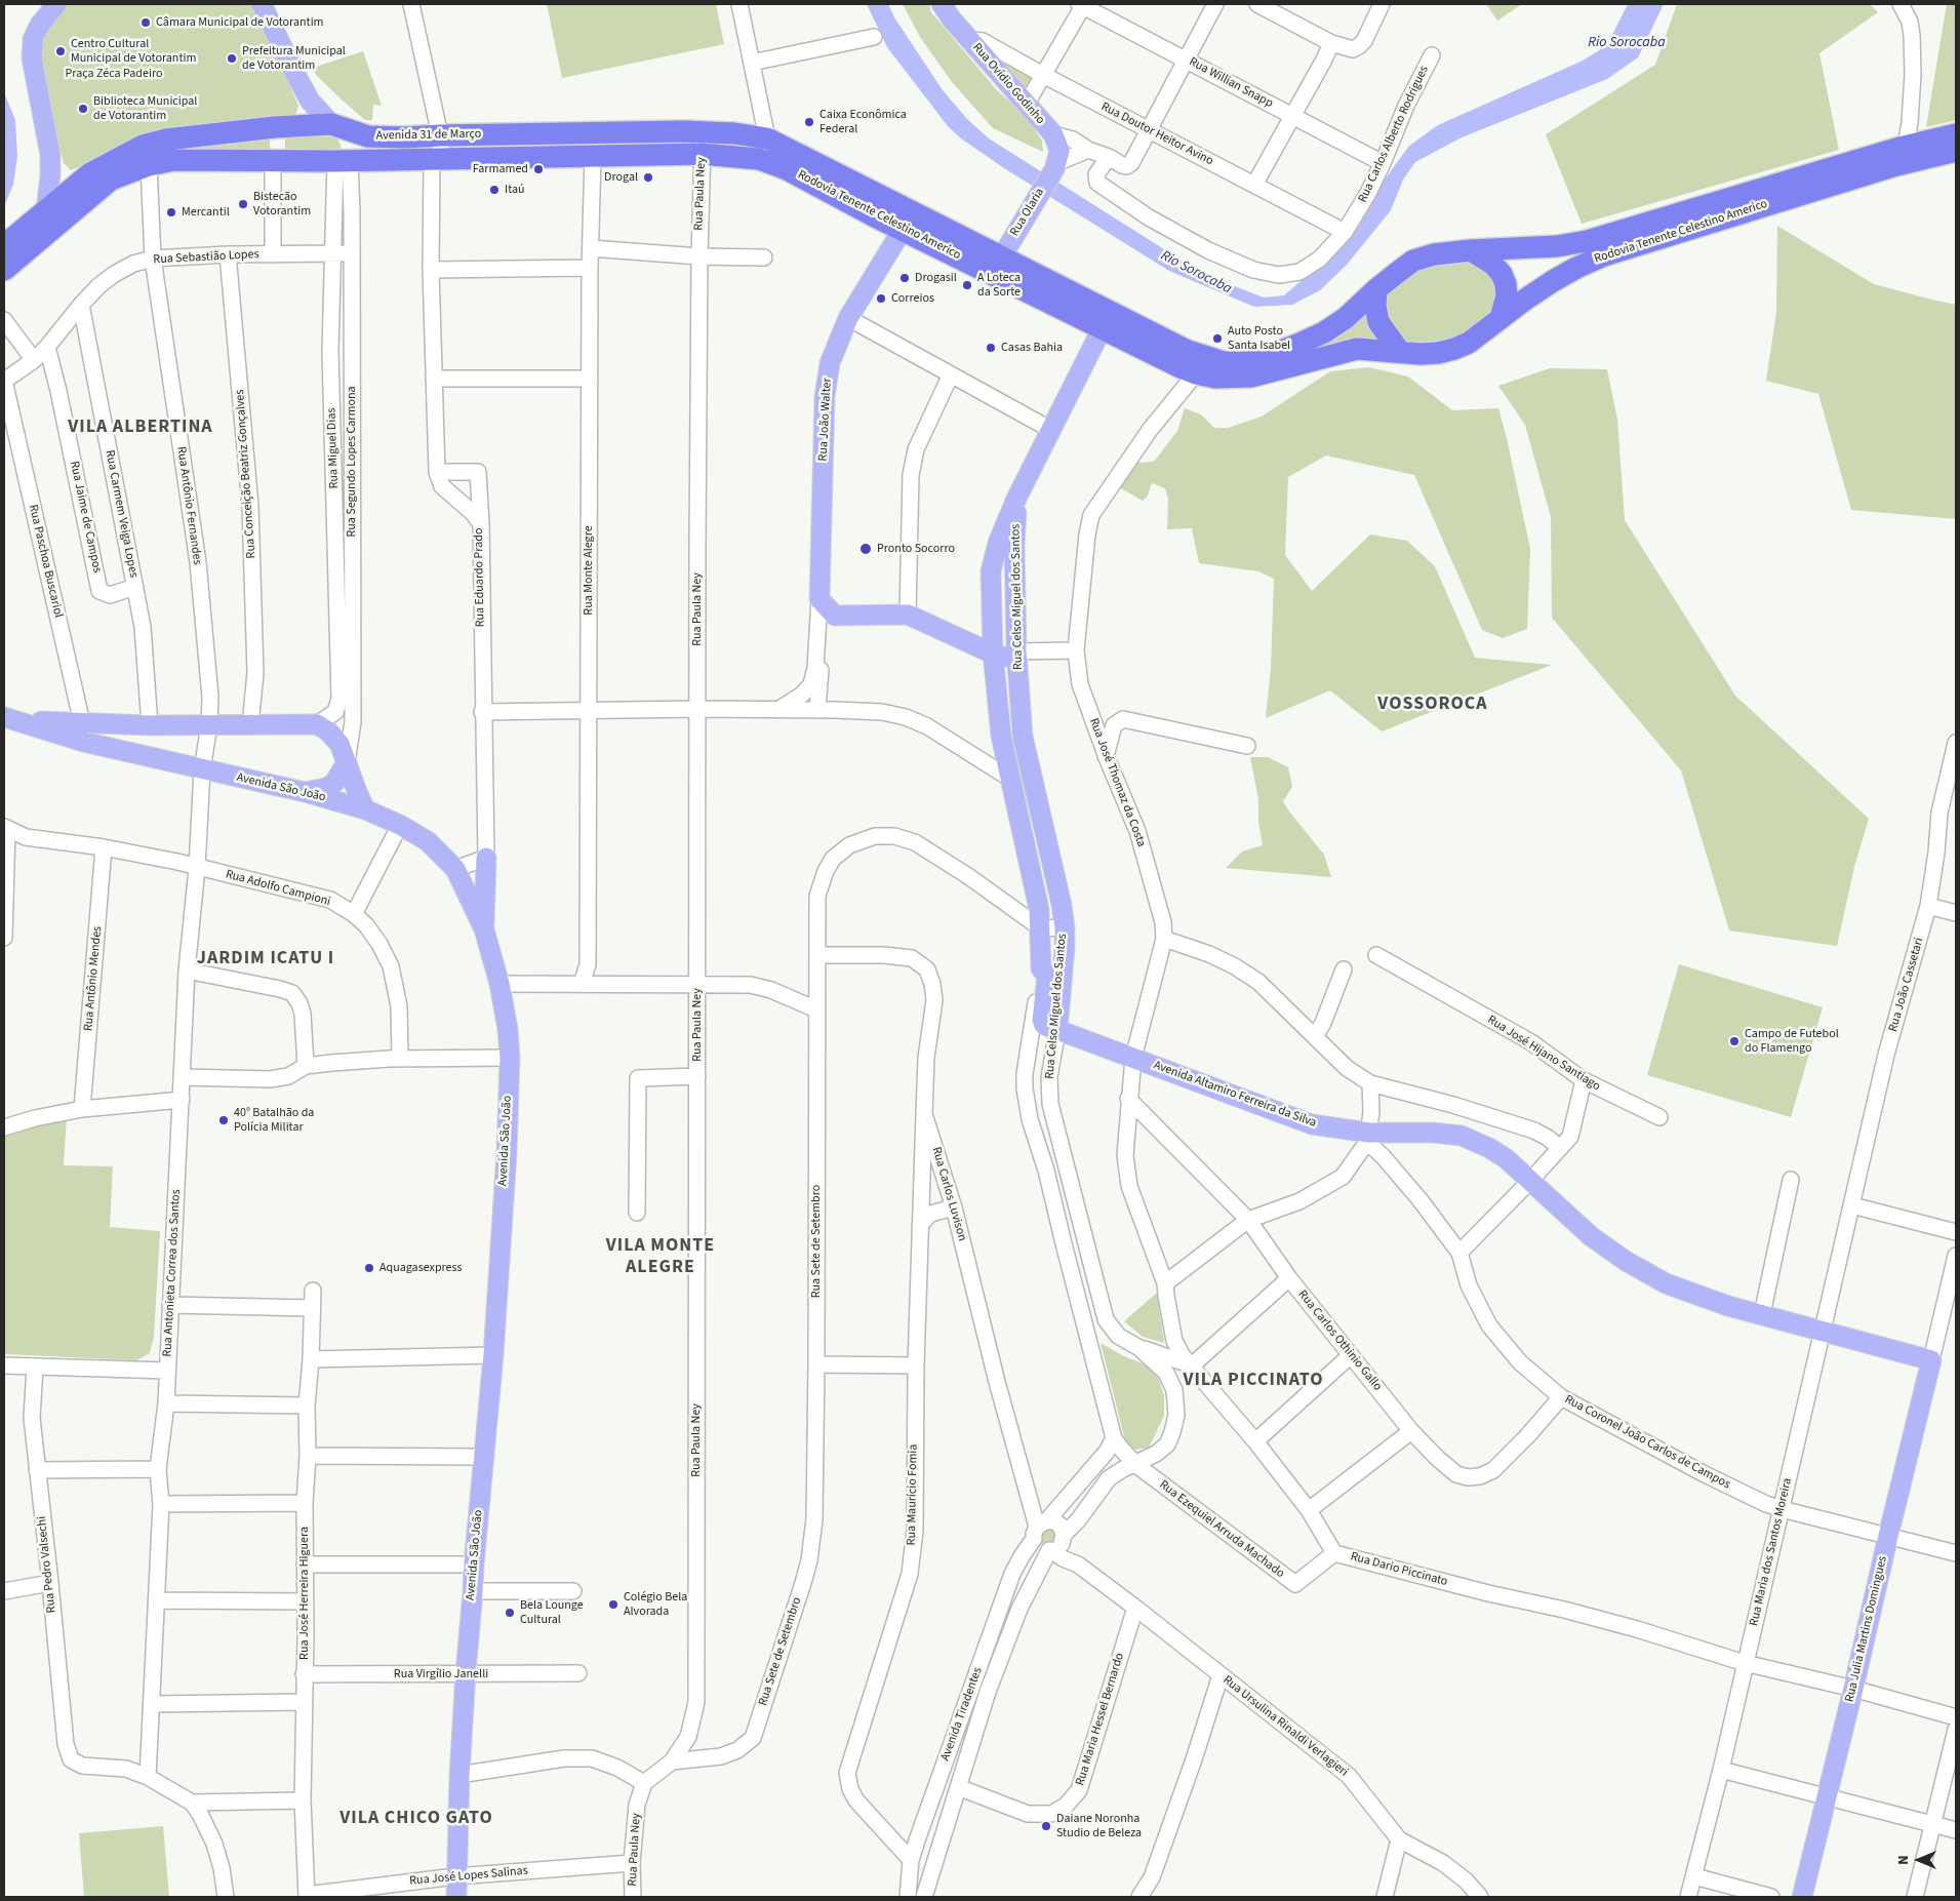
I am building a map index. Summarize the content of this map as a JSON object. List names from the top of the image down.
{
  "streets": {
    "highway": ["Avenida 31 de Março", "Rodovia Tenente Celestino Americo"],
    "main road": [
      "Rua Ovídio Godinho",
      "Rua Olaria",
      "Rua João Walter",
      "Rua Celso Miguel dos Santos",
      "Avenida São João",
      "Avenida Altamiro Ferreira da Silva",
      "Rua Julia Martins Domingues"
    ],
    "street": [
      "Rua Willian Snapp",
      "Rua Doutor Heitor Avino",
      "Rua Carlos Alberto Rodrigues",
      "Rua Paula Ney",
      "Rua Sebastião Lopes",
      "Rua Miguel Dias",
      "Rua Segundo Lopes Carmona",
      "Rua Conceição Beatriz Gonçalves",
      "Rua Antônio Fernandes",
      "Rua Carmem Veiga Lopes",
      "Rua Jaime de Campos",
      "Rua Paschoa Buscariol",
      "Rua Monte Alegre",
      "Rua Eduardo Prado",
      "Rua José Thomaz da Costa",
      "Rua Adolfo Campioni",
      "Rua Antônio Mendes",
      "Rua João Cassetari",
      "Rua José Hijano Santiago",
      "Rua Carlos Luvison",
      "Rua Sete de Setembro",
      "Rua Antonieta Correa dos Santos",
      "Rua Carlos Othinio Gallo",
      "Rua Coronel João Carlos de Campos",
      "Rua Maurício Fomia",
      "Rua Ezequiel Arruda Machado",
      "Rua Maria dos Santos Moreira",
      "Rua Pedro Valsechi",
      "Rua Dario Piccinato",
      "Rua José Herreira Higuera",
      "Rua Virgílio Janelli",
      "Avenida Tiradentes",
      "Rua Maria Hessel Bernardo",
      "Rua Ursulina Rinaldi Verlagieri",
      "Rua José Lopes Salinas"
    ]
  },
  "crossings": [
    ["Rua Willian Snapp", "Rua Carlos Alberto Rodrigues"],
    ["Rua Ovídio Godinho", "Rua Doutor Heitor Avino"],
    ["Rua Ovídio Godinho", "Rua Olaria"],
    ["Rua Doutor Heitor Avino", "Rua Carlos Alberto Rodrigues"],
    ["Avenida 31 de Março", "Rua Paula Ney"],
    ["Avenida 31 de Março", "Rodovia Tenente Celestino Americo"],
    ["Avenida 31 de Março", "Rua Miguel Dias"],
    ["Avenida 31 de Março", "Rua Segundo Lopes Carmona"],
    ["Avenida 31 de Março", "Rua Antônio Fernandes"],
    ["Avenida 31 de Março", "Rua Monte Alegre"],
    ["Avenida 31 de Março", "Rua Eduardo Prado"],
    ["Rua Paula Ney", "Rua Sete de Setembro"],
    ["Rua Paula Ney", "Rua José Lopes Salinas"],
    ["Rua Olaria", "Rodovia Tenente Celestino Americo"],
    ["Rodovia Tenente Celestino Americo", "Rua João Walter"],
    ["Rodovia Tenente Celestino Americo", "Rua Celso Miguel dos Santos"],
    ["Rodovia Tenente Celestino Americo", "Rua José Thomaz da Costa"],
    ["Rua Sebastião Lopes", "Rua Miguel Dias"],
    ["Rua Sebastião Lopes", "Rua Segundo Lopes Carmona"],
    ["Rua Sebastião Lopes", "Rua Conceição Beatriz Gonçalves"],
    ["Rua Sebastião Lopes", "Rua Antônio Fernandes"],
    ["Rua Sebastião Lopes", "Rua Carmem Veiga Lopes"],
    ["Rua Sebastião Lopes", "Rua Jaime de Campos"],
    ["Rua Sebastião Lopes", "Rua Paschoa Buscariol"],
    ["Rua Miguel Dias", "Rua Segundo Lopes Carmona"],
    ["Rua Conceição Beatriz Gonçalves", "Avenida São João"],
    ["Rua Antônio Fernandes", "Avenida São João"],
    ["Rua Antônio Fernandes", "Rua Antonieta Correa dos Santos"],
    ["Rua Carmem Veiga Lopes", "Rua Jaime de Campos"],
    ["Rua Carmem Veiga Lopes", "Avenida São João"],
    ["Rua Paschoa Buscariol", "Avenida São João"],
    ["Rua Celso Miguel dos Santos", "Avenida Altamiro Ferreira da Silva"],
    ["Rua Celso Miguel dos Santos", "Rua Sete de Setembro"],
    ["Rua Celso Miguel dos Santos", "Rua Ezequiel Arruda Machado"],
    ["Rua Celso Miguel dos Santos", "Avenida Tiradentes"],
    ["Rua José Thomaz da Costa", "Rua Dario Piccinato"],
    ["Avenida São João", "Rua Antonieta Correa dos Santos"],
    ["Avenida São João", "Rua Virgílio Janelli"],
    ["Avenida São João", "Rua José Lopes Salinas"],
    ["Rua Adolfo Campioni", "Rua Antônio Mendes"],
    ["Rua Adolfo Campioni", "Rua Antonieta Correa dos Santos"],
    ["Rua João Cassetari", "Rua Maria dos Santos Moreira"],
    ["Avenida Altamiro Ferreira da Silva", "Rua Coronel João Carlos de Campos"],
    ["Avenida Altamiro Ferreira da Silva", "Rua Maria dos Santos Moreira"],
    ["Avenida Altamiro Ferreira da Silva", "Rua Dario Piccinato"],
    ["Avenida Altamiro Ferreira da Silva", "Rua Julia Martins Domingues"],
    ["Rua Carlos Luvison", "Rua Sete de Setembro"],
    ["Rua Carlos Luvison", "Rua Maurício Fomia"],
    ["Rua Carlos Luvison", "Avenida Tiradentes"],
    ["Rua Antonieta Correa dos Santos", "Rua Pedro Valsechi"],
    ["Rua Carlos Othinio Gallo", "Rua Coronel João Carlos de Campos"],
    ["Rua Carlos Othinio Gallo", "Rua Dario Piccinato"],
    ["Rua Coronel João Carlos de Campos", "Rua Maria dos Santos Moreira"],
    ["Rua Coronel João Carlos de Campos", "Rua Julia Martins Domingues"],
    ["Rua Maurício Fomia", "Avenida Tiradentes"],
    ["Rua Ezequiel Arruda Machado", "Rua Dario Piccinato"],
    ["Rua Ezequiel Arruda Machado", "Avenida Tiradentes"],
    ["Rua Maria dos Santos Moreira", "Rua Dario Piccinato"],
    ["Rua Dario Piccinato", "Rua Julia Martins Domingues"],
    ["Rua José Herreira Higuera", "Rua Virgílio Janelli"],
    ["Rua José Herreira Higuera", "Rua José Lopes Salinas"],
    ["Avenida Tiradentes", "Rua Maria Hessel Bernardo"],
    ["Avenida Tiradentes", "Rua Ursulina Rinaldi Verlagieri"],
    ["Rua Maria Hessel Bernardo", "Rua Ursulina Rinaldi Verlagieri"]
  ],
  "districts": [
    "VILA ALBERTINA",
    "VOSSOROCA",
    "JARDIM ICATU I",
    "VILA MONTE ALEGRE",
    "VILA PICCINATO",
    "VILA CHICO GATO"
  ],
  "water": ["Rio Sorocaba"],
  "parks": ["Praça Zéca Padeiro"],
  "places": [
    "Câmara Municipal de Votorantim",
    "Centro Cultural Municipal de Votorantim",
    "Prefeitura Municipal de Votorantim",
    "Biblioteca Municipal de Votorantim",
    "Caixa Econômica Federal",
    "Farmamed",
    "Drogal",
    "Itaú",
    "Bistecão Votorantim",
    "Mercantil",
    "Drogasil",
    "A Loteca da Sorte",
    "Correios",
    "Auto Posto Santa Isabel",
    "Casas Bahia",
    "Pronto Socorro",
    "Campo de Futebol do Flamengo",
    "40° Batalhão da Polícia Militar",
    "Aquagasexpress",
    "Colégio Bela Alvorada",
    "Bela Lounge Cultural",
    "Daiane Noronha Studio de Beleza"
  ],
  "north": "left"
}
